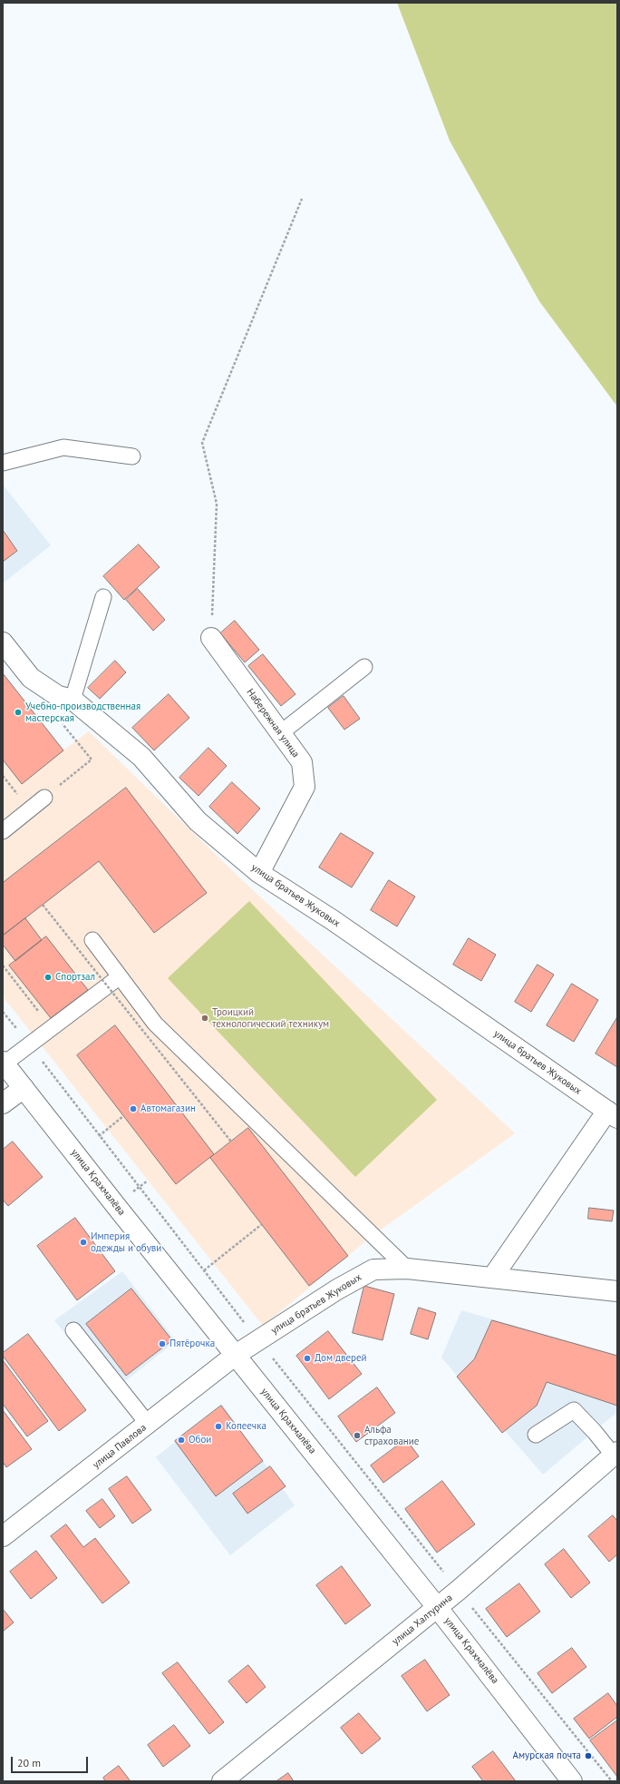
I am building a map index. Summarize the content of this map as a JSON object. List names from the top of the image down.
{
  "streets": {
    "street": [
      "Набережная улица",
      "улица братьев Жуковых",
      "улица Крахмалёва",
      "улица Павлова",
      "улица Халтурина"
    ]
  },
  "crossings": [
    ["Набережная улица", "улица братьев Жуковых"],
    ["улица братьев Жуковых", "улица Крахмалёва"],
    ["улица братьев Жуковых", "улица Павлова"],
    ["улица Крахмалёва", "улица Павлова"],
    ["улица Крахмалёва", "улица Халтурина"]
  ],
  "places": [
    "Учебно-производственная мастерская",
    "Спортзал",
    "Троицкий технологический техникум",
    "Автомагазин",
    "Империя одежды и обуви",
    "Пятёрочка",
    "Дом дверей",
    "Копеечка",
    "Альфа страхование",
    "Обои",
    "Амурская почта"
  ],
  "scale_bar": "20 m"
}
